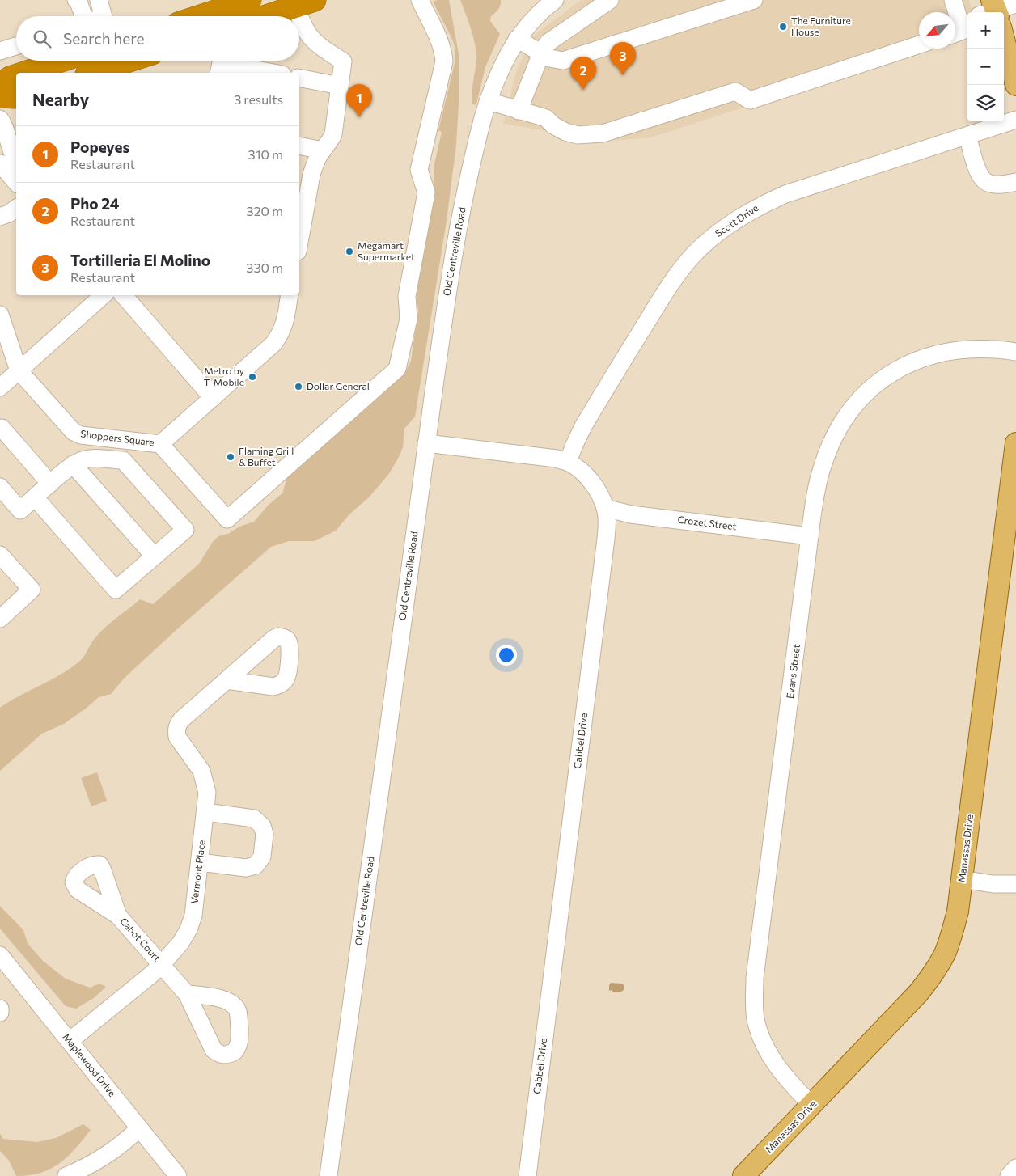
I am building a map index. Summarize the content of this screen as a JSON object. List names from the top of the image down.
{
  "streets": {
    "main road": ["Manassas Drive"],
    "street": [
      "Scott Drive",
      "Old Centreville Road",
      "Shoppers Square",
      "Crozet Street",
      "Evans Street",
      "Cabbel Drive",
      "Vermont Place",
      "Cabot Court",
      "Maplewood Drive"
    ]
  },
  "crossings": [
    ["Scott Drive", "Cabbel Drive"],
    ["Old Centreville Road", "Cabbel Drive"],
    ["Crozet Street", "Evans Street"],
    ["Crozet Street", "Cabbel Drive"],
    ["Evans Street", "Manassas Drive"],
    ["Vermont Place", "Cabot Court"],
    ["Vermont Place", "Maplewood Drive"]
  ],
  "places": [
    "The Furniture House",
    "Megamart Supermarket",
    "Metro by T-Mobile",
    "Dollar General",
    "Flaming Grill & Buffet"
  ],
  "north": "bottom left",
  "page": {
    "map_buttons": ["+", "−"],
    "search": "Search here",
    "pins": ["3", "2", "1"],
    "heading": ["Nearby", "3 results"],
    "list": [
      {
        "mark": "1",
        "name": "Popeyes",
        "note": "Restaurant",
        "value": "310 m"
      },
      {
        "mark": "2",
        "name": "Pho 24",
        "note": "Restaurant",
        "value": "320 m"
      },
      {
        "mark": "3",
        "name": "Tortilleria El Molino",
        "note": "Restaurant",
        "value": "330 m"
      }
    ]
  }
}
